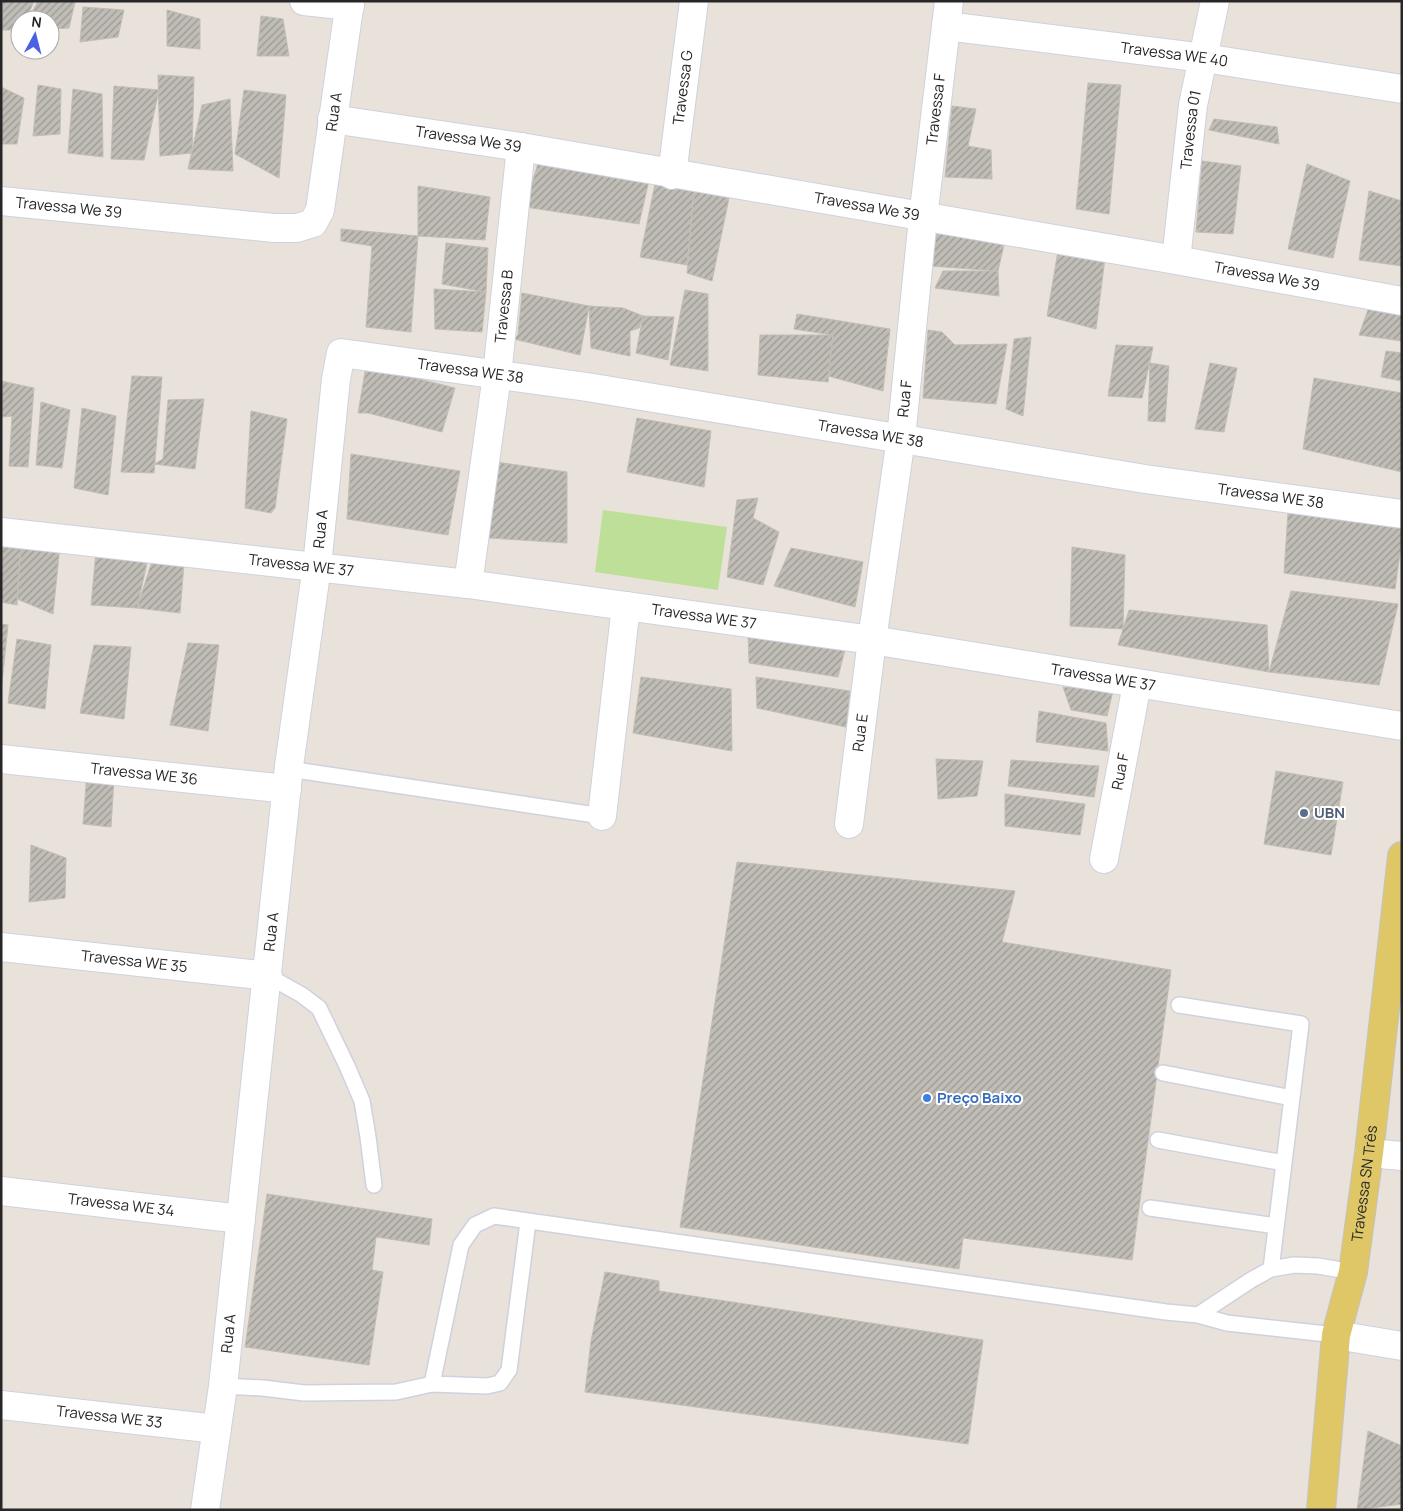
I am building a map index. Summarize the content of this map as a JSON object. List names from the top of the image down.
{
  "streets": {
    "main road": ["Travessa SN Três"],
    "street": [
      "Travessa WE 40",
      "Travessa G",
      "Travessa F",
      "Rua A",
      "Travessa 01",
      "Travessa We 39",
      "Travessa B",
      "Travessa WE 38",
      "Rua F",
      "Travessa WE 37",
      "Rua E",
      "Travessa WE 36",
      "Travessa WE 35",
      "Travessa WE 34",
      "Travessa WE 33"
    ]
  },
  "crossings": [
    ["Travessa WE 40", "Travessa F"],
    ["Travessa WE 40", "Travessa 01"],
    ["Travessa G", "Travessa We 39"],
    ["Travessa F", "Travessa We 39"],
    ["Travessa F", "Rua F"],
    ["Rua A", "Travessa We 39"],
    ["Rua A", "Travessa WE 38"],
    ["Rua A", "Travessa WE 37"],
    ["Rua A", "Travessa WE 36"],
    ["Rua A", "Travessa WE 35"],
    ["Rua A", "Travessa WE 34"],
    ["Rua A", "Travessa WE 33"],
    ["Travessa 01", "Travessa We 39"],
    ["Travessa We 39", "Travessa B"],
    ["Travessa We 39", "Rua F"],
    ["Travessa B", "Travessa WE 38"],
    ["Travessa B", "Travessa WE 37"],
    ["Travessa WE 38", "Rua F"],
    ["Rua F", "Travessa WE 37"],
    ["Rua F", "Rua E"],
    ["Travessa WE 37", "Rua E"]
  ],
  "places": ["UBN", "Preço Baixo"],
  "north": "top"
}
